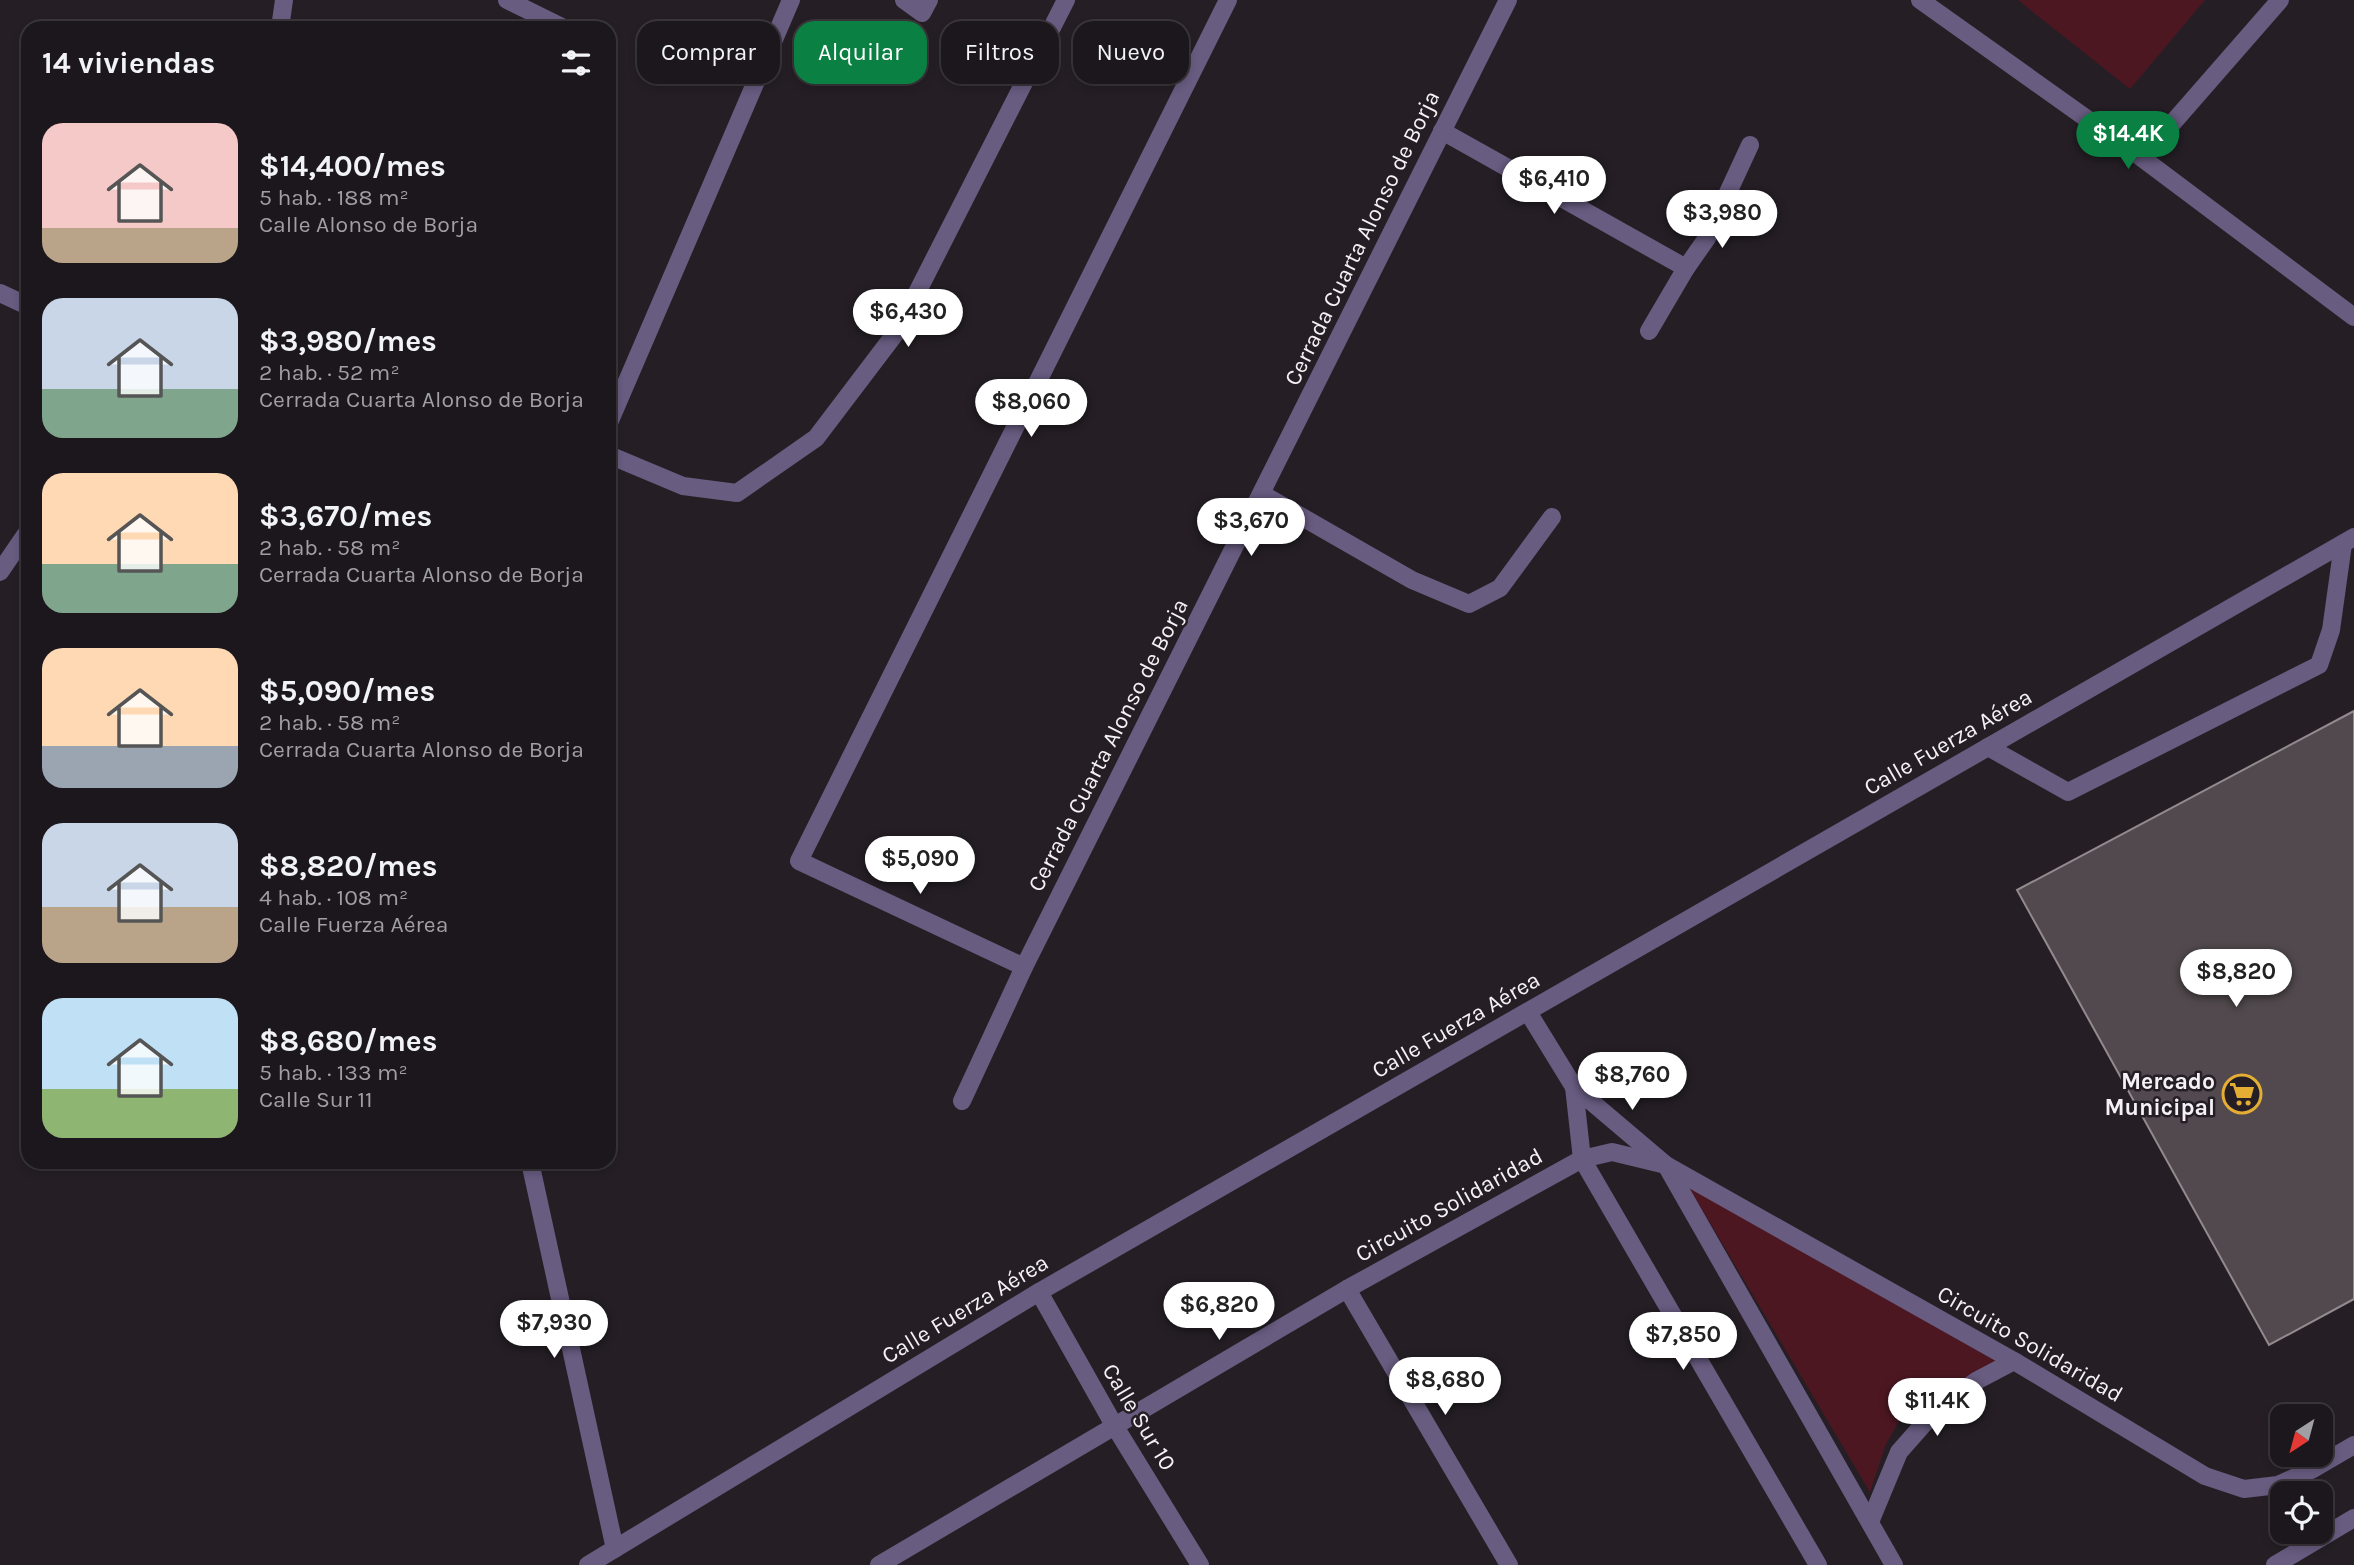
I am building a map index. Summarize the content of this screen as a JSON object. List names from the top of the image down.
{
  "streets": {
    "street": [
      "Cerrada Cuarta Alonso de Borja",
      "Calle Fuerza Aérea",
      "Circuito Solidaridad",
      "Calle Sur 10"
    ]
  },
  "crossings": [
    ["Calle Fuerza Aérea", "Calle Sur 10"],
    ["Circuito Solidaridad", "Calle Sur 10"]
  ],
  "places": {
    "supermarket": ["Mercado Municipal"]
  },
  "north": "bottom left",
  "page": {
    "chip": [
      "Comprar",
      "Alquilar",
      "Filtros",
      "Nuevo"
    ],
    "heading": "14 viviendas",
    "list": [
      {
        "name": "$14,400/mes",
        "note": "5 hab. · 188 m² · Calle Alonso de Borja"
      },
      {
        "name": "$3,980/mes",
        "note": "2 hab. · 52 m² · Cerrada Cuarta Alonso de Borja"
      },
      {
        "name": "$3,670/mes",
        "note": "2 hab. · 58 m² · Cerrada Cuarta Alonso de Borja"
      },
      {
        "name": "$5,090/mes",
        "note": "2 hab. · 58 m² · Cerrada Cuarta Alonso de Borja"
      },
      {
        "name": "$8,820/mes",
        "note": "4 hab. · 108 m² · Calle Fuerza Aérea"
      },
      {
        "name": "$8,680/mes",
        "note": "5 hab. · 133 m² · Calle Sur 11"
      }
    ],
    "price": [
      "$14.4K",
      "$6,410",
      "$3,980",
      "$6,430",
      "$8,060",
      "$3,670",
      "$5,090",
      "$8,820",
      "$8,760",
      "$6,820",
      "$7,930",
      "$7,850",
      "$8,680",
      "$11.4K"
    ]
  }
}
